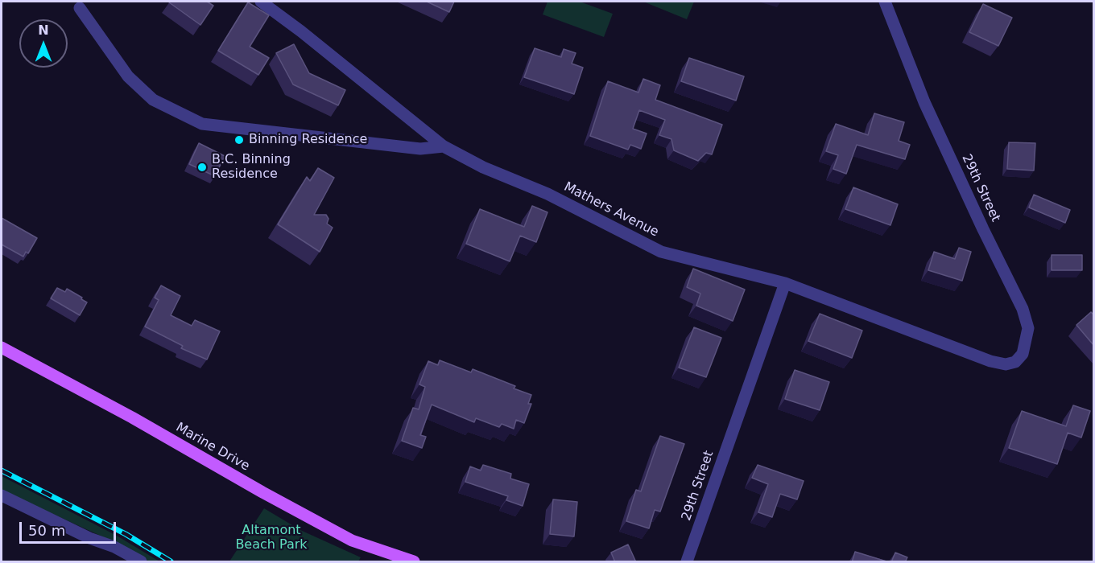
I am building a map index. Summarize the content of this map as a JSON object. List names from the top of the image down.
{
  "streets": {
    "main road": ["Marine Drive"],
    "street": ["29th Street", "Mathers Avenue"]
  },
  "crossings": [
    ["29th Street", "Mathers Avenue"]
  ],
  "parks": ["Altamont Beach Park"],
  "places": ["Binning Residence", "B.C. Binning Residence"],
  "scale_bar": "50 m",
  "north": "top"
}
